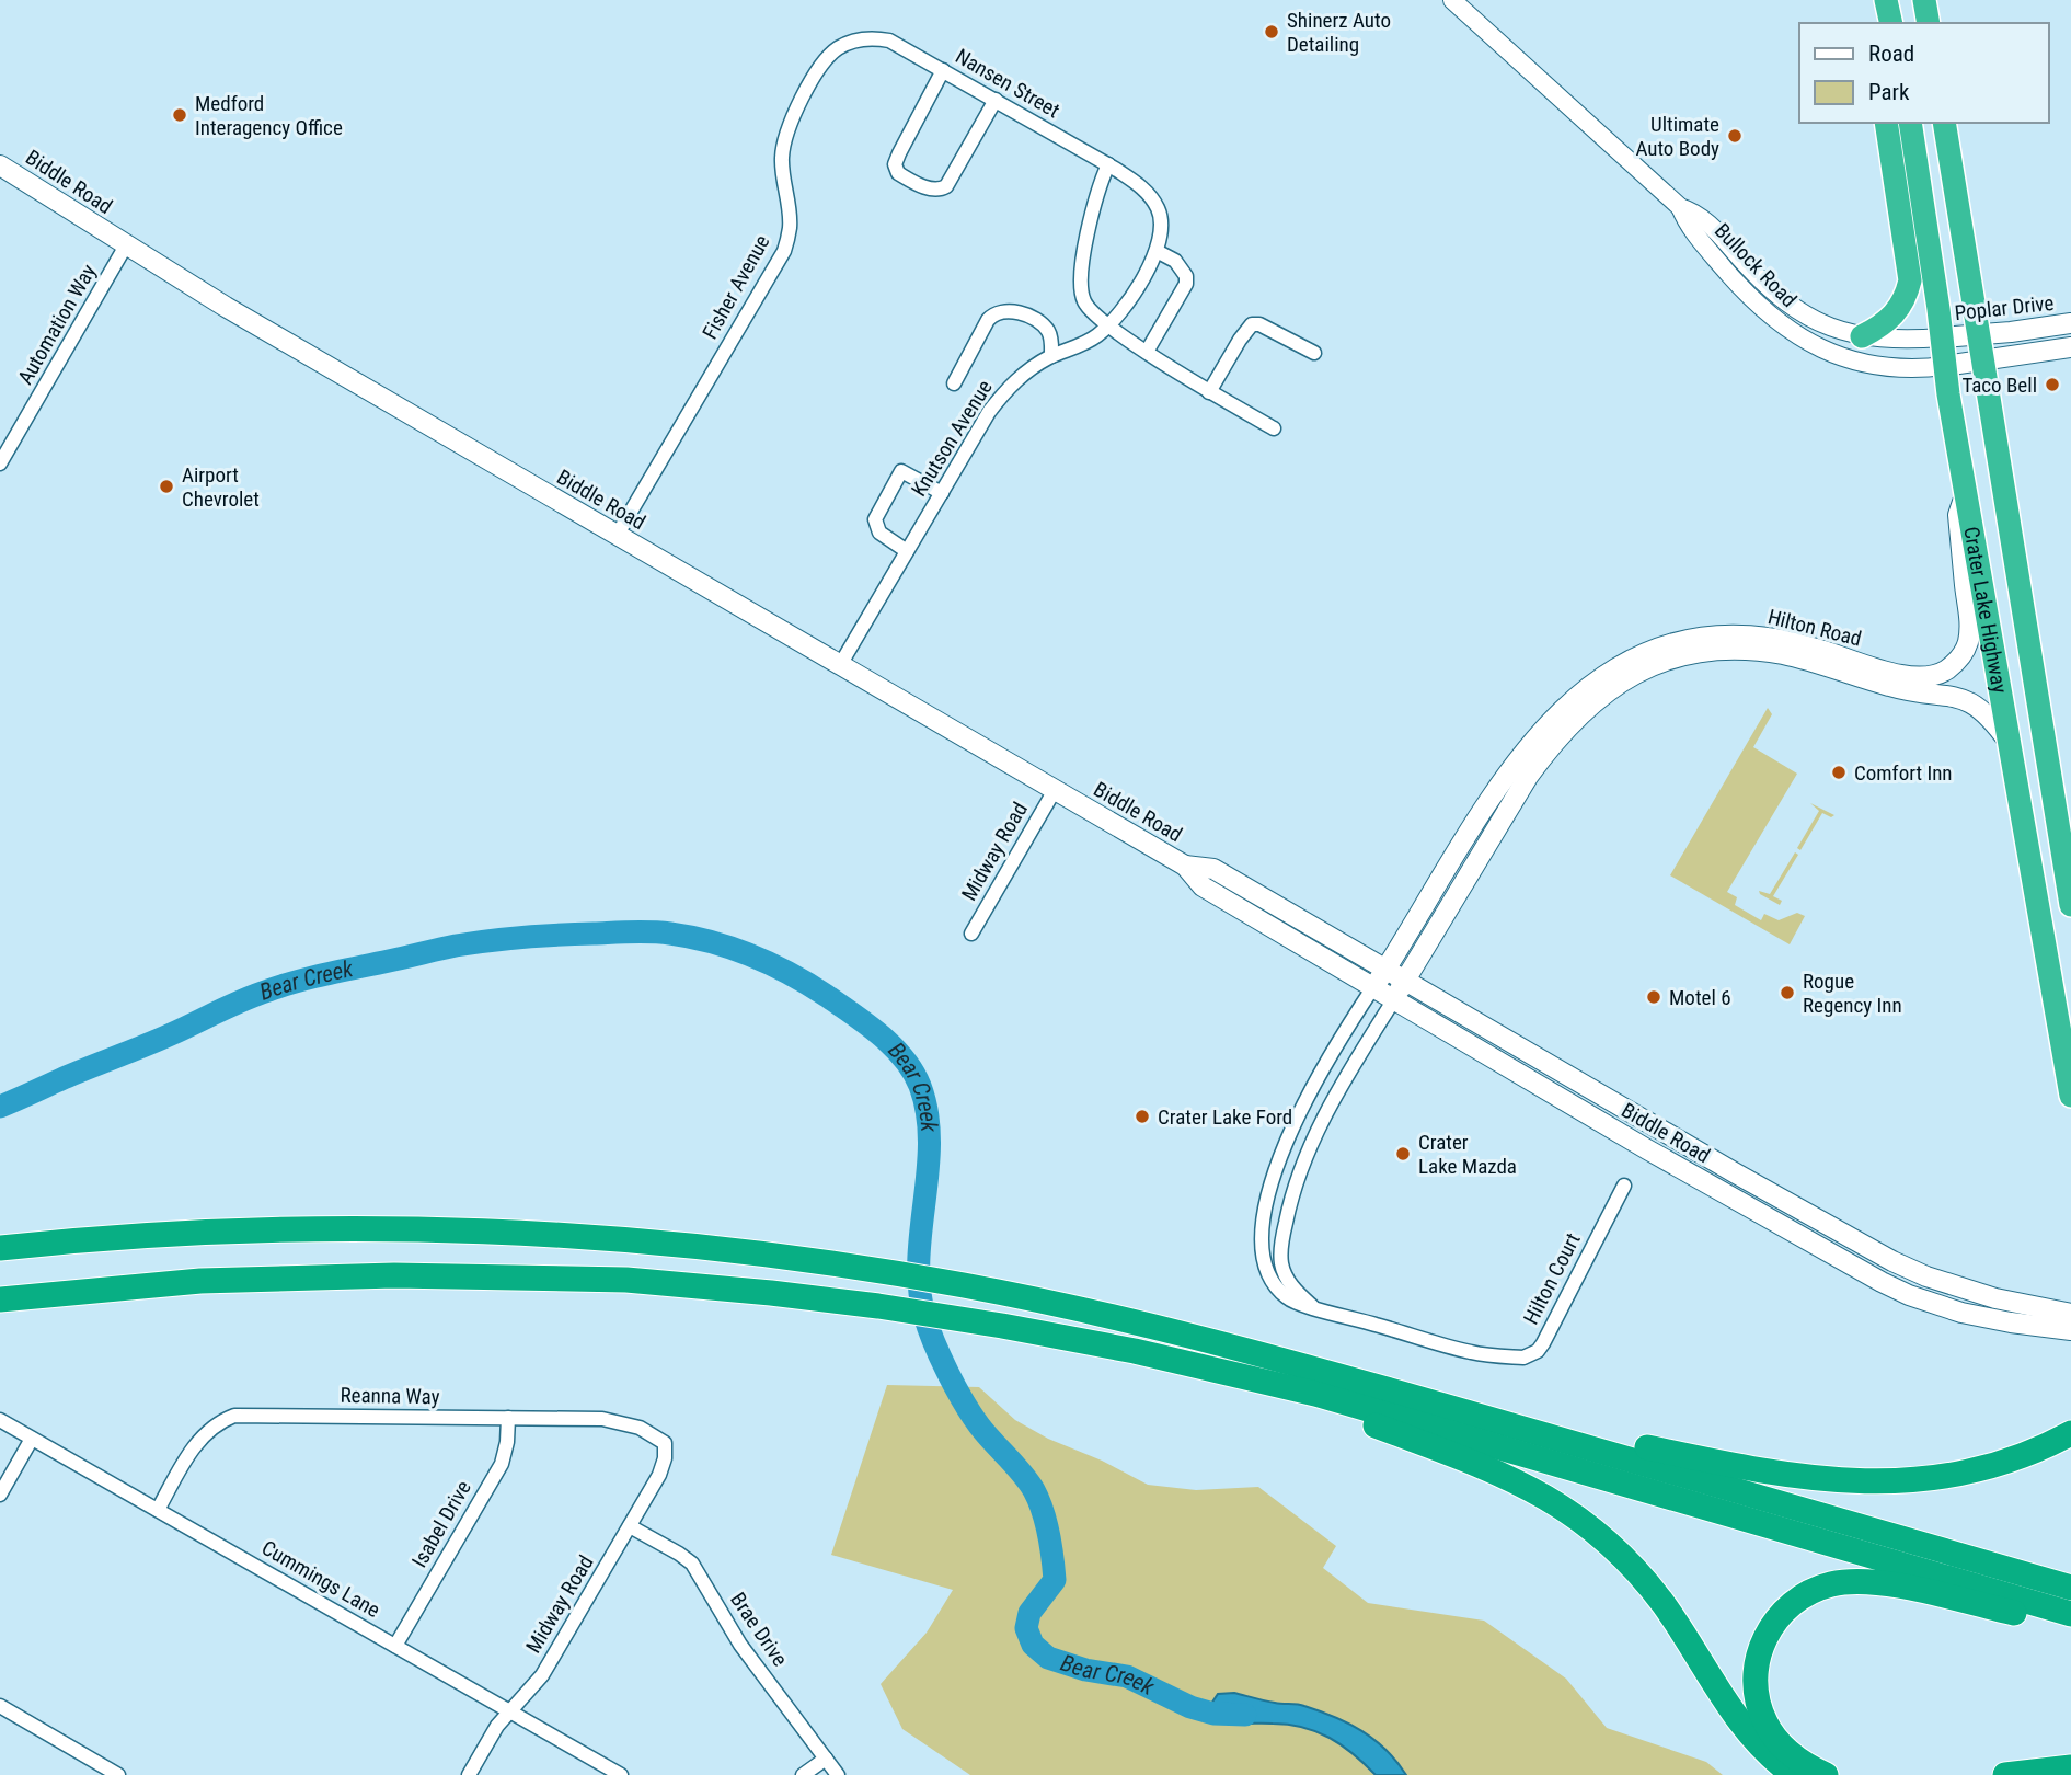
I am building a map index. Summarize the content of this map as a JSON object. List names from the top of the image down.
{
  "streets": {
    "highway": ["Crater Lake Highway"],
    "main road": ["Biddle Road", "Poplar Drive", "Hilton Road"],
    "street": [
      "Nansen Street",
      "Bullock Road",
      "Fisher Avenue",
      "Automation Way",
      "Knutson Avenue",
      "Midway Road",
      "Hilton Court",
      "Reanna Way",
      "Isabel Drive",
      "Cummings Lane",
      "Brae Drive"
    ]
  },
  "crossings": [
    ["Nansen Street", "Fisher Avenue"],
    ["Nansen Street", "Knutson Avenue"],
    ["Biddle Road", "Fisher Avenue"],
    ["Biddle Road", "Automation Way"],
    ["Biddle Road", "Knutson Avenue"],
    ["Biddle Road", "Hilton Road"],
    ["Biddle Road", "Midway Road"],
    ["Biddle Road", "Hilton Court"],
    ["Bullock Road", "Poplar Drive"],
    ["Bullock Road", "Crater Lake Highway"],
    ["Poplar Drive", "Crater Lake Highway"],
    ["Crater Lake Highway", "Hilton Road"],
    ["Hilton Road", "Hilton Court"],
    ["Midway Road", "Reanna Way"],
    ["Midway Road", "Cummings Lane"],
    ["Midway Road", "Brae Drive"],
    ["Reanna Way", "Isabel Drive"],
    ["Reanna Way", "Cummings Lane"],
    ["Isabel Drive", "Cummings Lane"]
  ],
  "water": ["Bear Creek"],
  "places": [
    "Shinerz Auto Detailing",
    "Medford Interagency Office",
    "Ultimate Auto Body",
    "Taco Bell",
    "Airport Chevrolet",
    "Comfort Inn",
    "Rogue Regency Inn",
    "Motel 6",
    "Crater Lake Ford",
    "Crater Lake Mazda"
  ],
  "legend": ["Road", "Park"]
}
